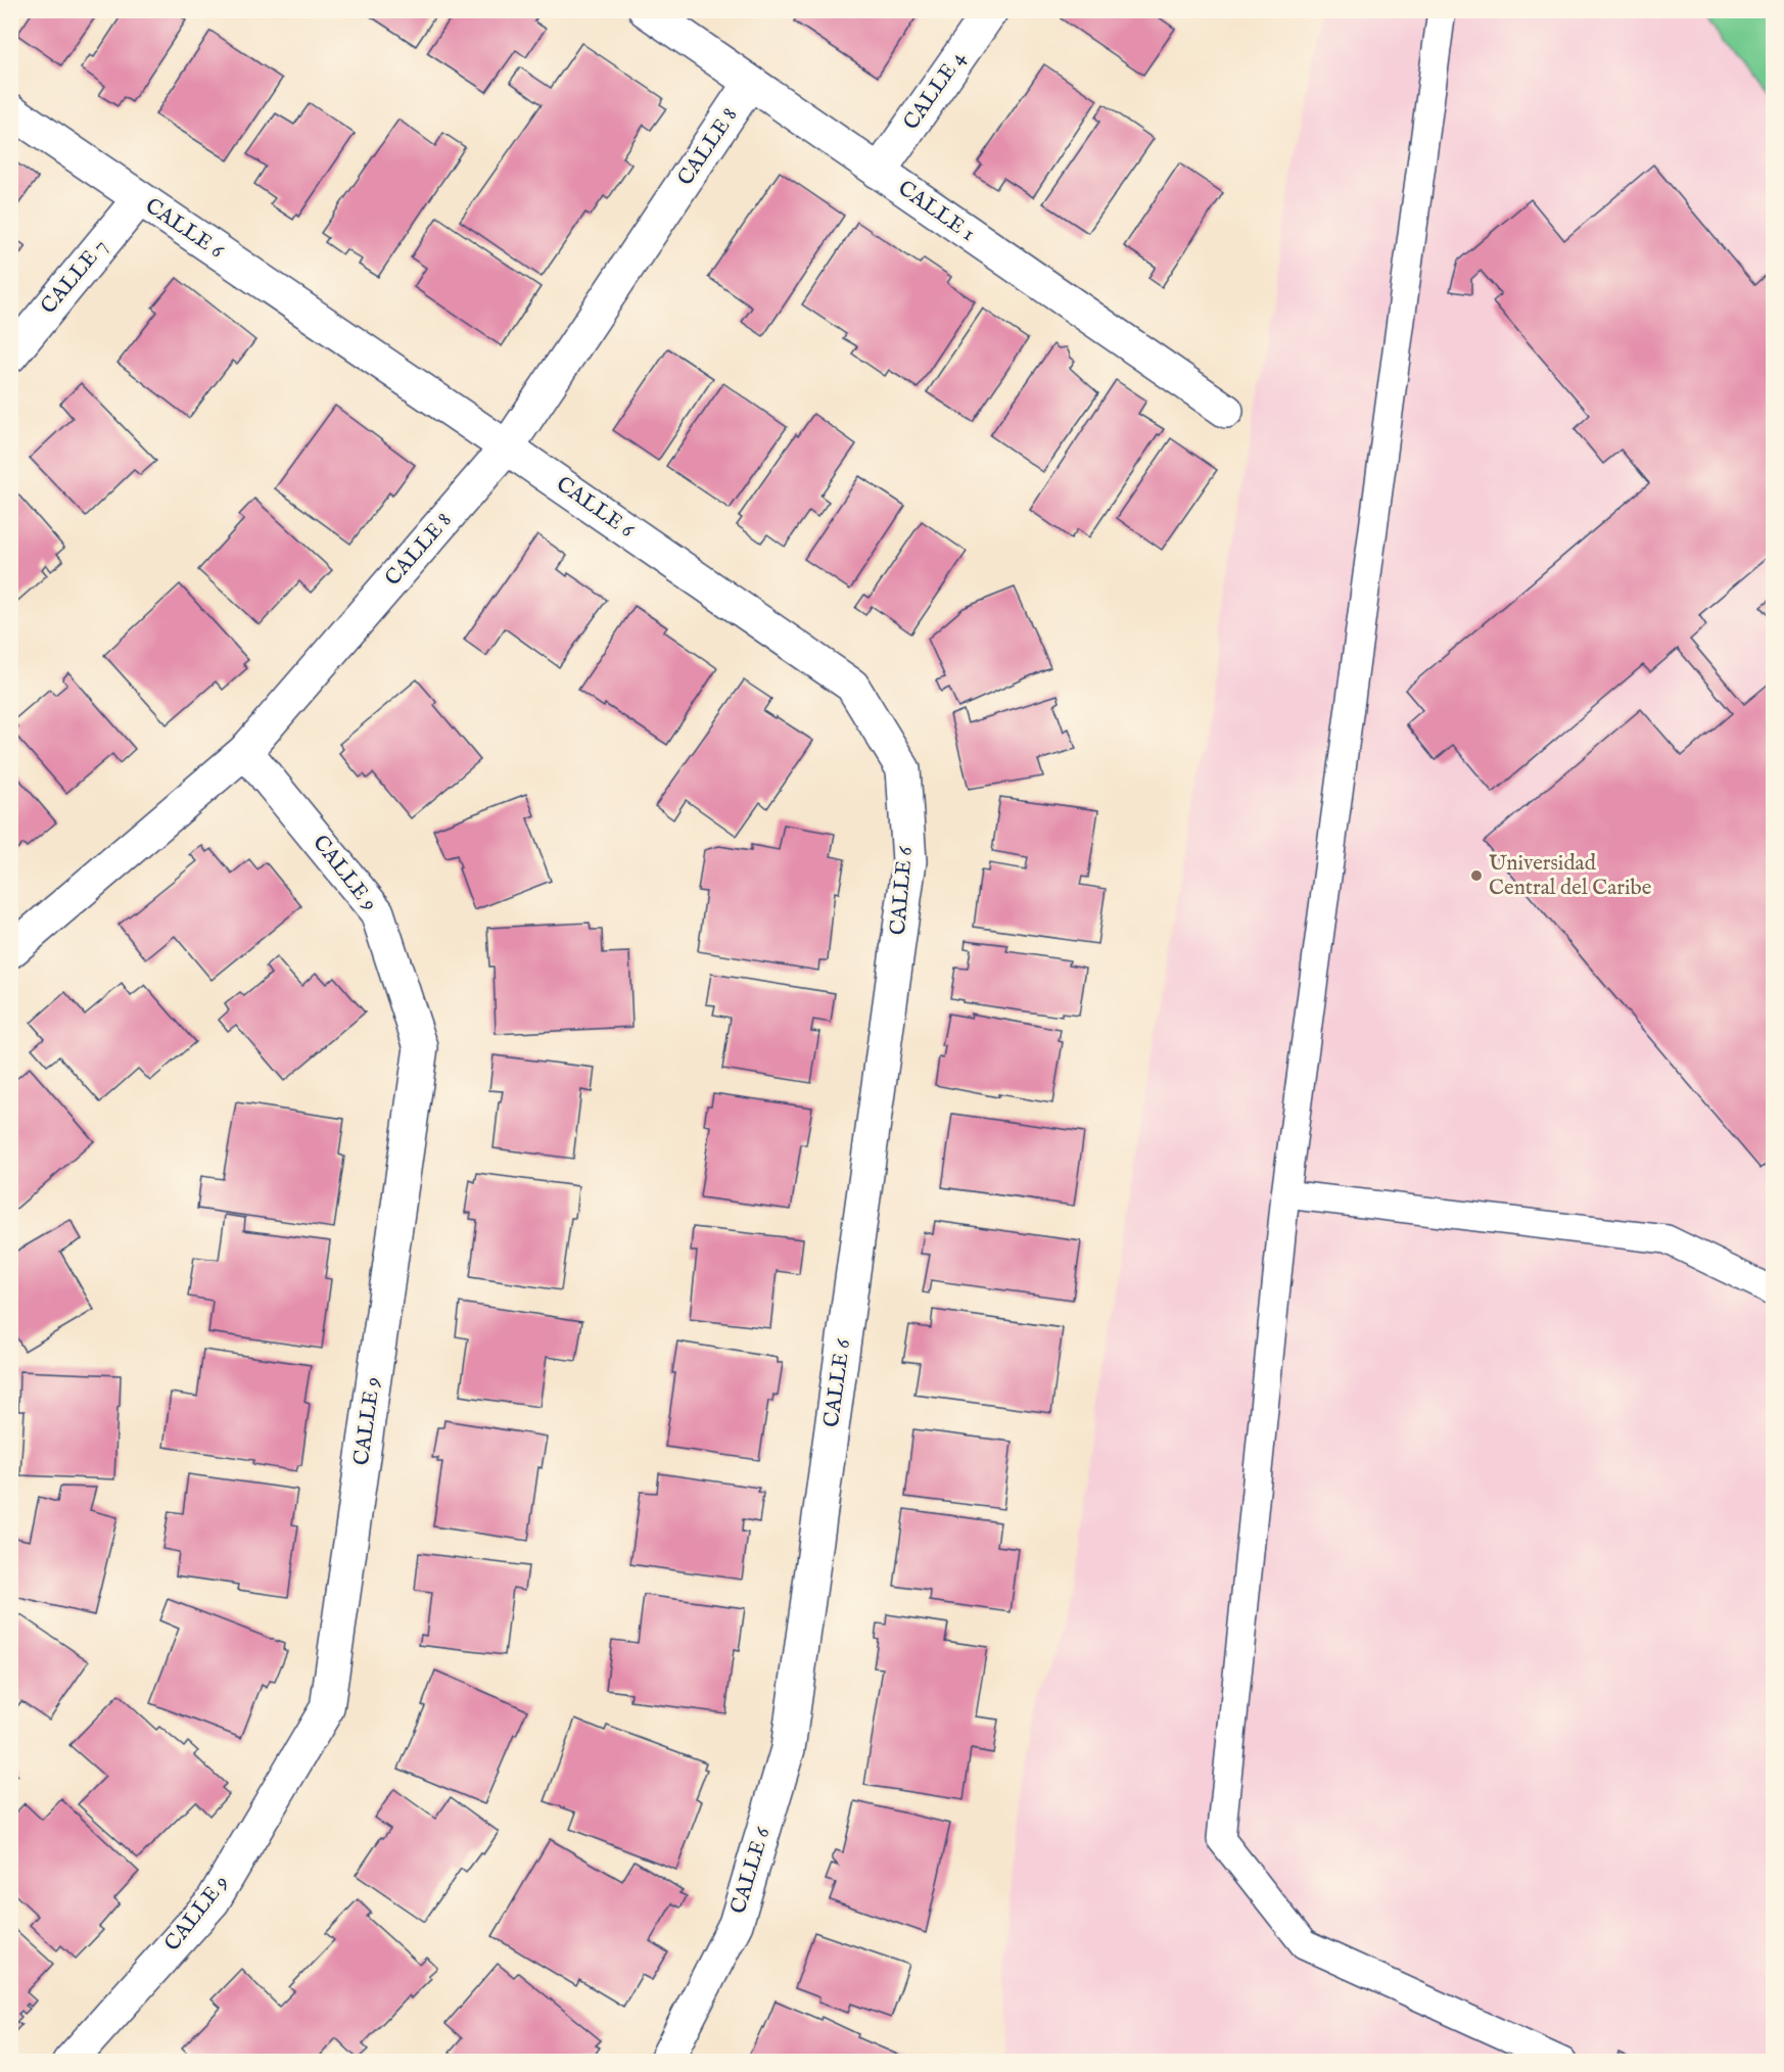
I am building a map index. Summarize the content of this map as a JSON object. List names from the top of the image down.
{
  "streets": {
    "street": [
      "CALLE 4",
      "CALLE 8",
      "CALLE 1",
      "CALLE 6",
      "CALLE 7",
      "CALLE 9"
    ]
  },
  "crossings": [
    ["CALLE 4", "CALLE 1"],
    ["CALLE 8", "CALLE 1"],
    ["CALLE 8", "CALLE 6"],
    ["CALLE 8", "CALLE 9"],
    ["CALLE 6", "CALLE 7"]
  ],
  "places": ["Universidad Central del Caribe"]
}
